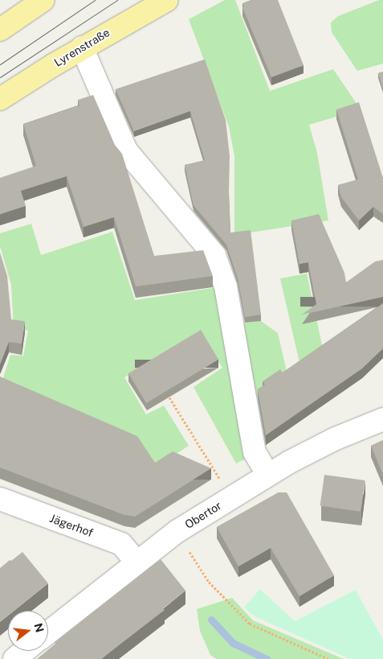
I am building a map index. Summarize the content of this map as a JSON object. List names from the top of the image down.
{
  "streets": {
    "main road": ["Lyrenstraße"],
    "street": ["Obertor", "Jägerhof"]
  },
  "crossings": [
    ["Obertor", "Jägerhof"]
  ],
  "north": "right"
}
